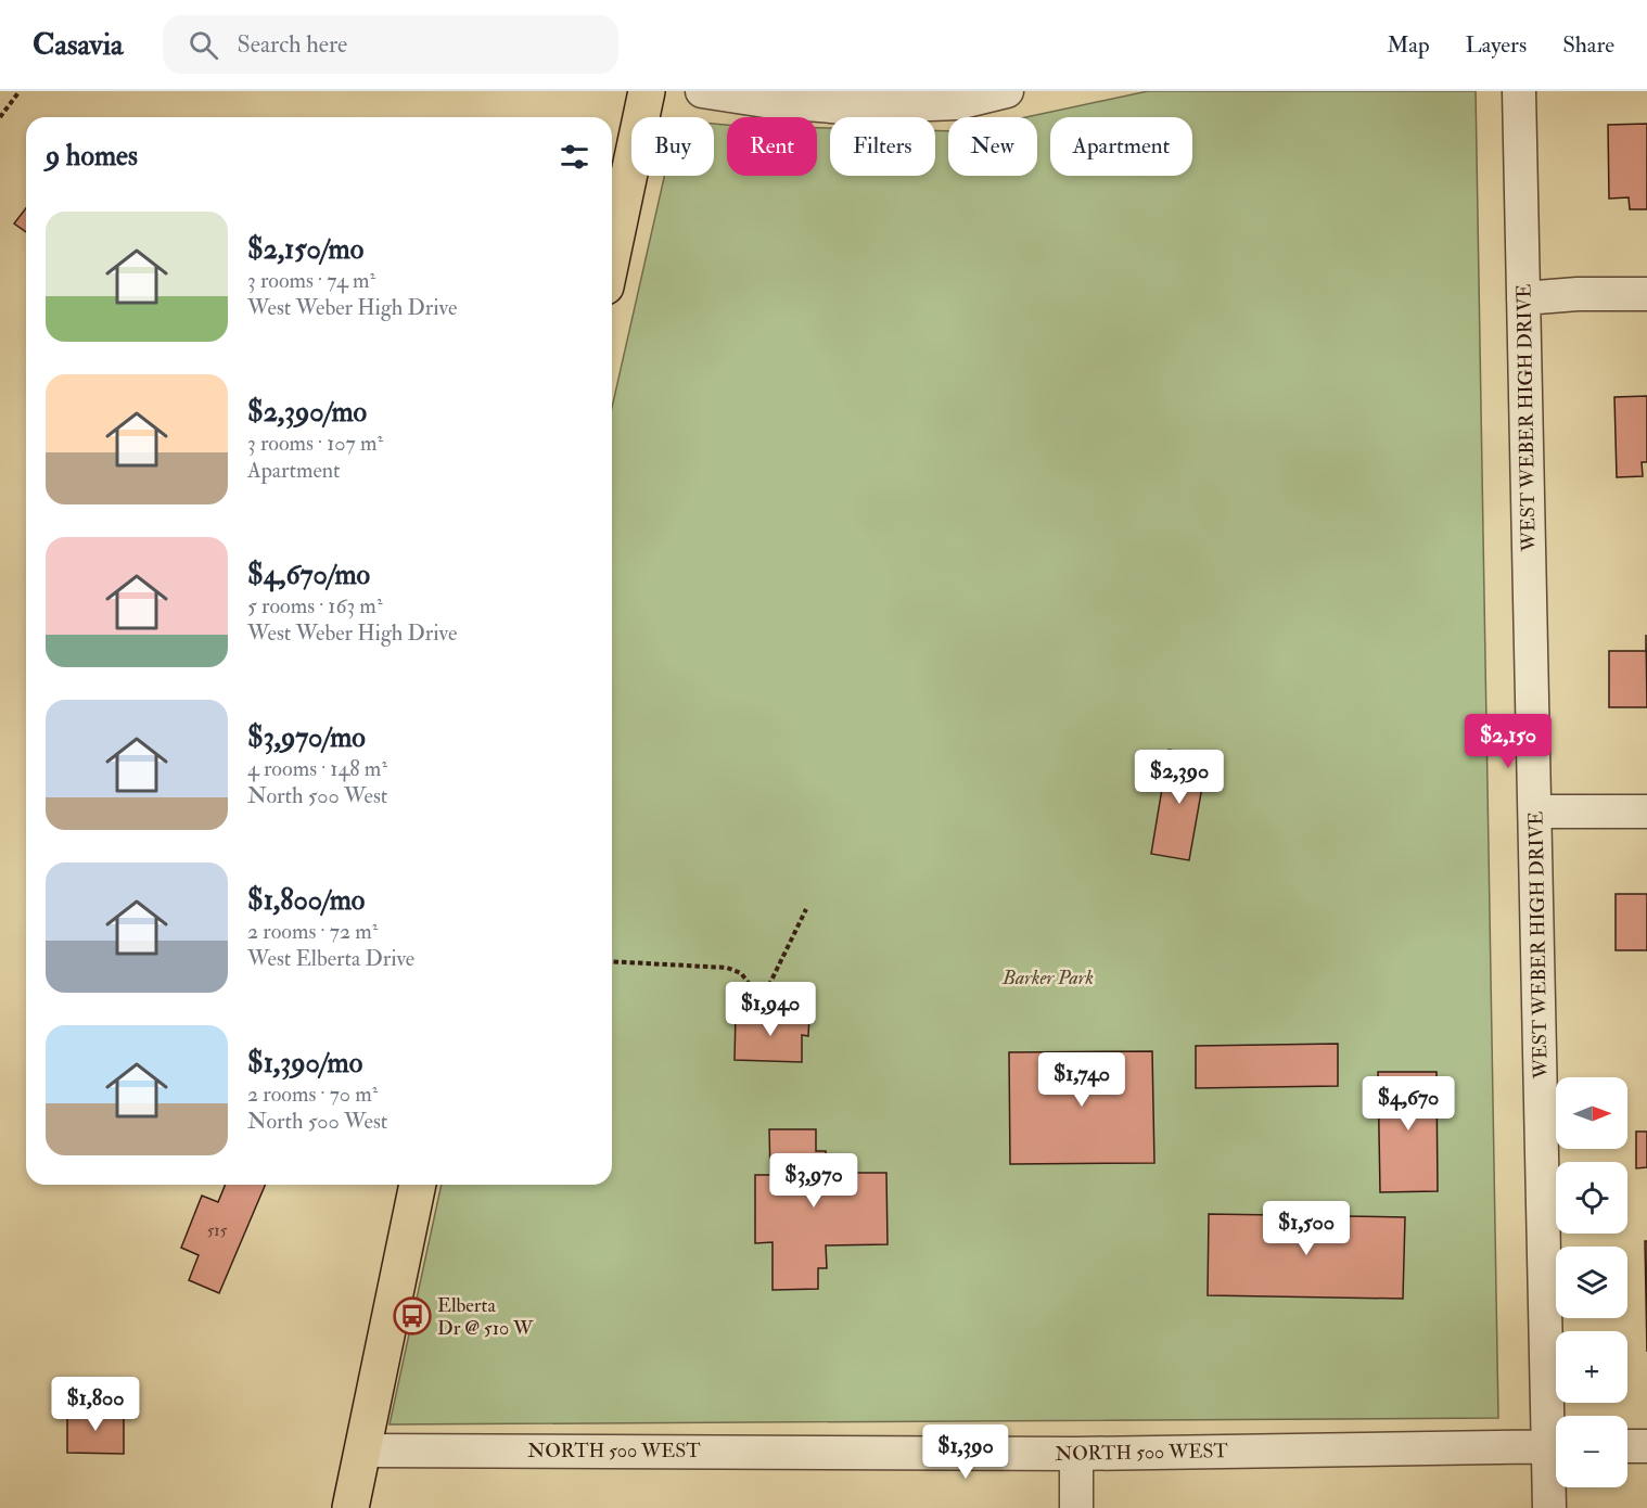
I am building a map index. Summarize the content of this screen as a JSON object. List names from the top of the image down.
{
  "streets": {
    "street": ["WEST WEBER HIGH DRIVE", "NORTH 500 WEST"]
  },
  "parks": ["Barker Park"],
  "places": {
    "bus stop": ["Elberta Dr @ 510 W"]
  },
  "house_numbers": ["515"],
  "north": "right",
  "page": {
    "header": "Casavia",
    "search": "Search here",
    "nav": ["Map", "Layers", "Share"],
    "chip": [
      "Buy",
      "Rent",
      "Filters",
      "New",
      "Apartment"
    ],
    "heading": "9 homes",
    "list": [
      {
        "name": "$2,150/mo",
        "note": "3 rooms · 74 m² · West Weber High Drive"
      },
      {
        "name": "$2,390/mo",
        "note": "3 rooms · 107 m² · Apartment"
      },
      {
        "name": "$4,670/mo",
        "note": "5 rooms · 163 m² · West Weber High Drive"
      },
      {
        "name": "$3,970/mo",
        "note": "4 rooms · 148 m² · North 500 West"
      },
      {
        "name": "$1,800/mo",
        "note": "2 rooms · 72 m² · West Elberta Drive"
      },
      {
        "name": "$1,390/mo",
        "note": "2 rooms · 70 m² · North 500 West"
      }
    ],
    "price": [
      "$2,150",
      "$2,390",
      "$1,940",
      "$1,740",
      "$4,670",
      "$3,970",
      "$1,500",
      "$1,800",
      "$1,390"
    ],
    "map_buttons": ["+", "−"]
  }
}
